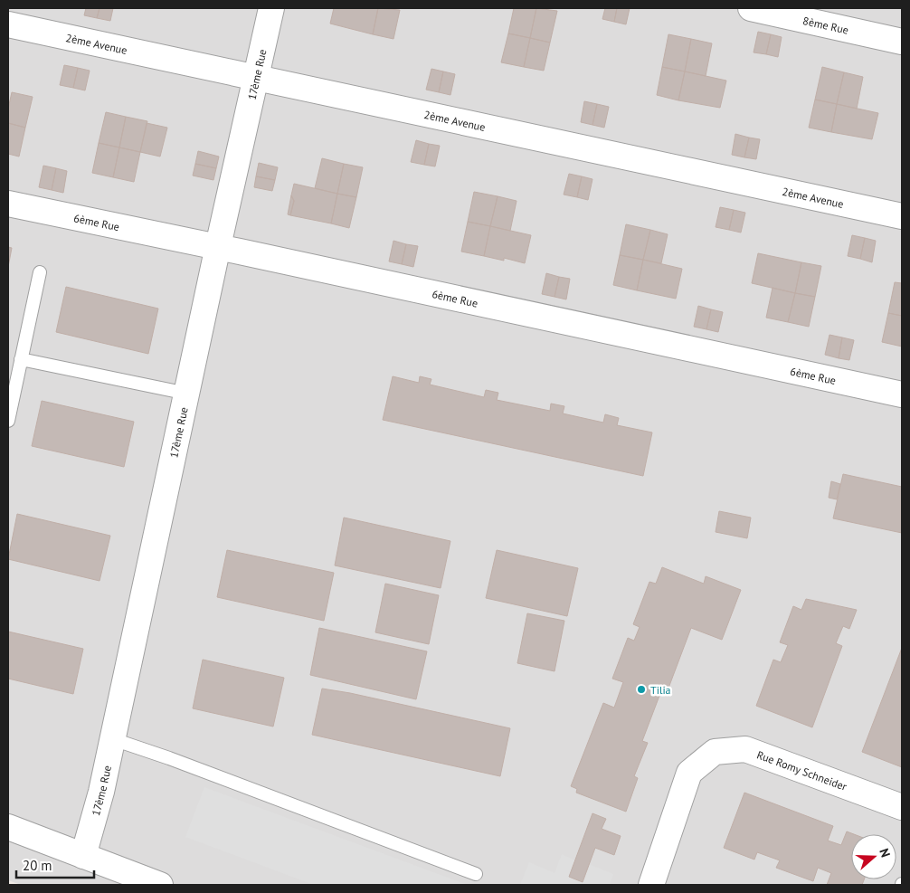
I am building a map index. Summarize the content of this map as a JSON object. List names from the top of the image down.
{
  "streets": {
    "street": [
      "8ème Rue",
      "2ème Avenue",
      "17ème Rue",
      "6ème Rue",
      "Rue Romy Schneider"
    ]
  },
  "crossings": [
    ["2ème Avenue", "17ème Rue"],
    ["17ème Rue", "6ème Rue"]
  ],
  "places": ["Tilia"],
  "scale_bar": "20 m",
  "north": "right"
}
